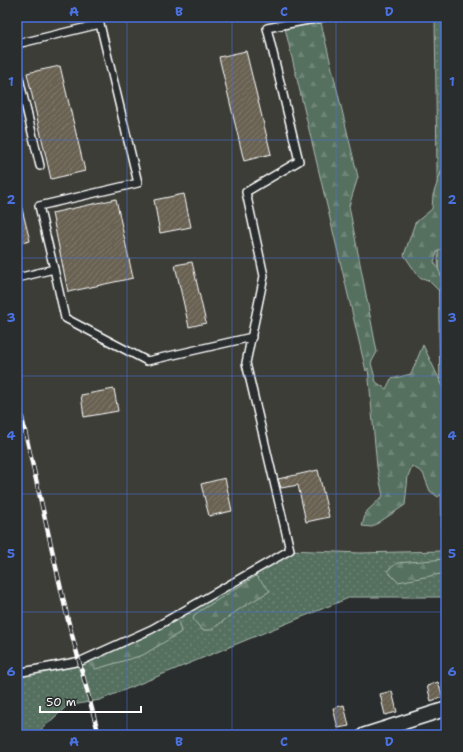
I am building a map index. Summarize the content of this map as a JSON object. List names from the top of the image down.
{
  "scale_bar": "50 m",
  "grid": {
    "columns": [
      "A",
      "B",
      "C",
      "D"
    ],
    "rows": [
      "1",
      "2",
      "3",
      "4",
      "5",
      "6"
    ]
  }
}
